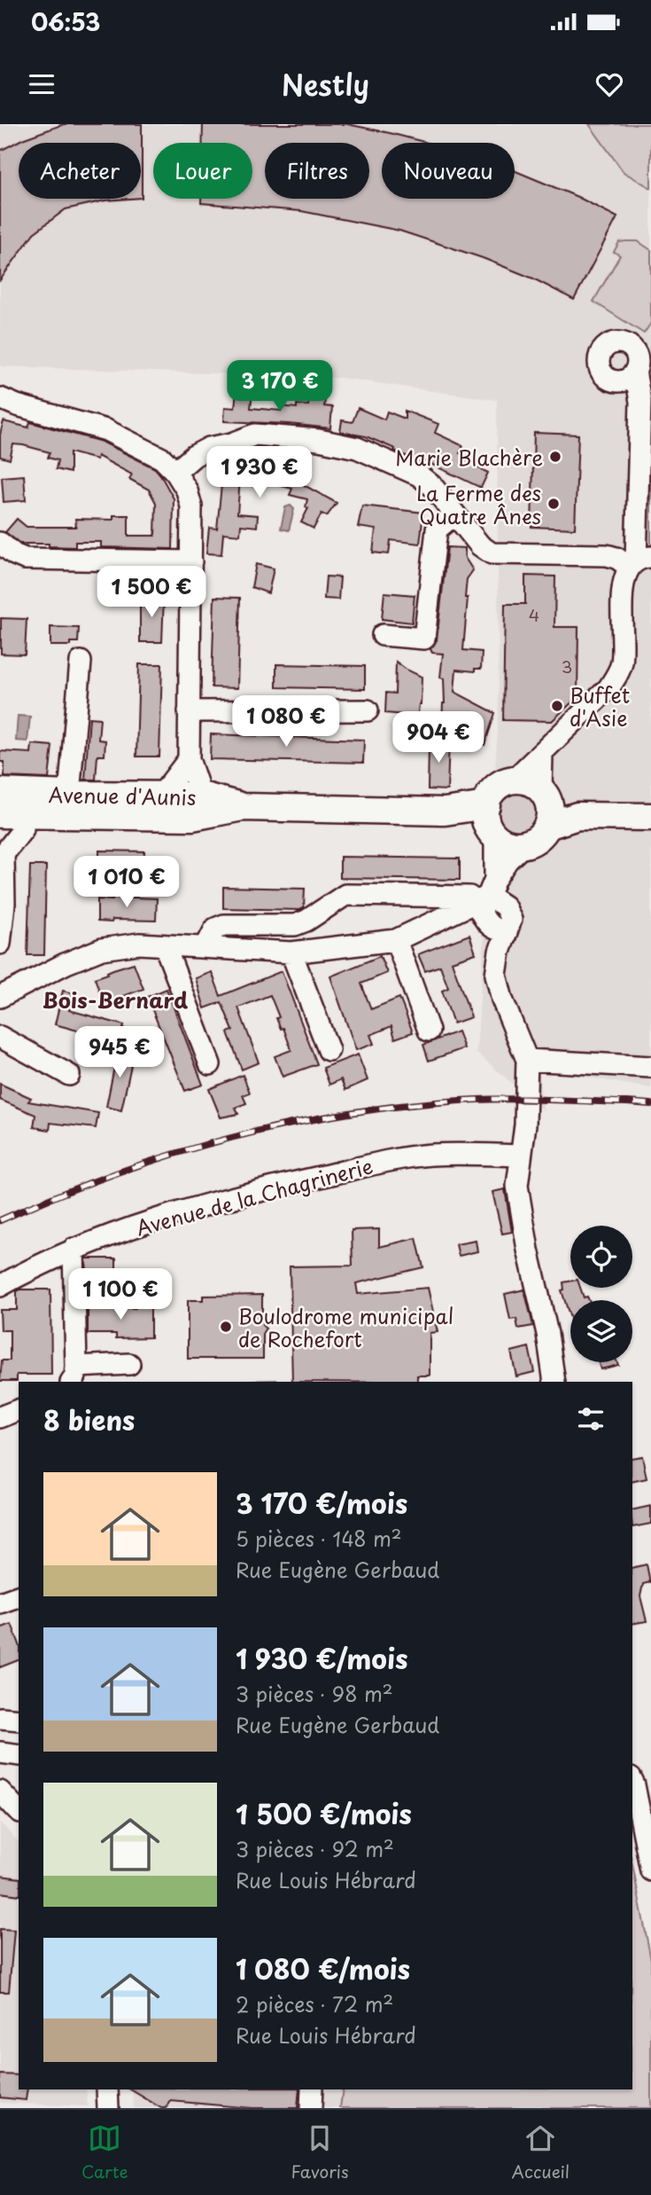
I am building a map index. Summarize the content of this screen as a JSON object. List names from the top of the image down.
{
  "streets": {
    "main road": ["Avenue d'Aunis"],
    "street": ["Avenue de la Chagrinerie"]
  },
  "districts": ["Bois-Bernard"],
  "places": [
    "Marie Blachère",
    "La Ferme des Quatre Ânes",
    "Buffet d'Asie",
    "Boulodrome municipal de Rochefort"
  ],
  "house_numbers": ["4", "3"],
  "page": {
    "status": "06:53",
    "header": "Nestly",
    "chip": [
      "Acheter",
      "Louer",
      "Filtres",
      "Nouveau"
    ],
    "price": [
      "3 170 €",
      "1 930 €",
      "1 500 €",
      "1 080 €",
      "904 €",
      "1 010 €",
      "945 €",
      "1 100 €"
    ],
    "heading": "8 biens",
    "list": [
      {
        "name": "3 170 €/mois",
        "note": "5 pièces · 148 m² · Rue Eugène Gerbaud"
      },
      {
        "name": "1 930 €/mois",
        "note": "3 pièces · 98 m² · Rue Eugène Gerbaud"
      },
      {
        "name": "1 500 €/mois",
        "note": "3 pièces · 92 m² · Rue Louis Hébrard"
      },
      {
        "name": "1 080 €/mois",
        "note": "2 pièces · 72 m² · Rue Louis Hébrard"
      }
    ],
    "tabs": ["Carte", "Favoris", "Accueil"]
  }
}
